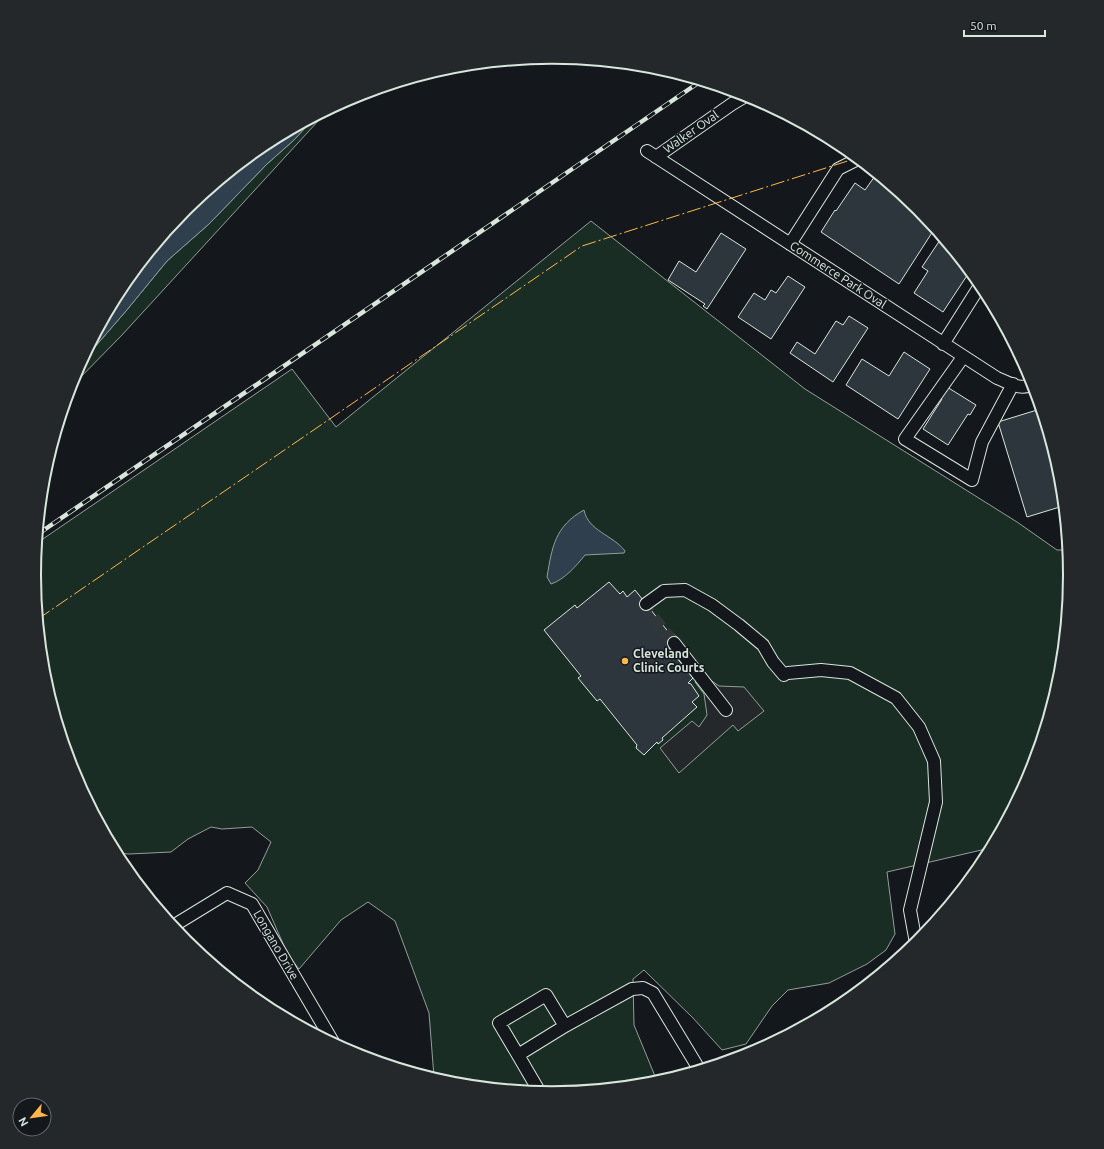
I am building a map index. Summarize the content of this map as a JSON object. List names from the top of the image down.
{
  "streets": {
    "street": ["Walker Oval", "Commerce Park Oval", "Longano Drive"]
  },
  "crossings": [
    ["Walker Oval", "Commerce Park Oval"]
  ],
  "places": ["Cleveland Clinic Courts"],
  "scale_bar": "50 m",
  "north": "bottom left"
}
